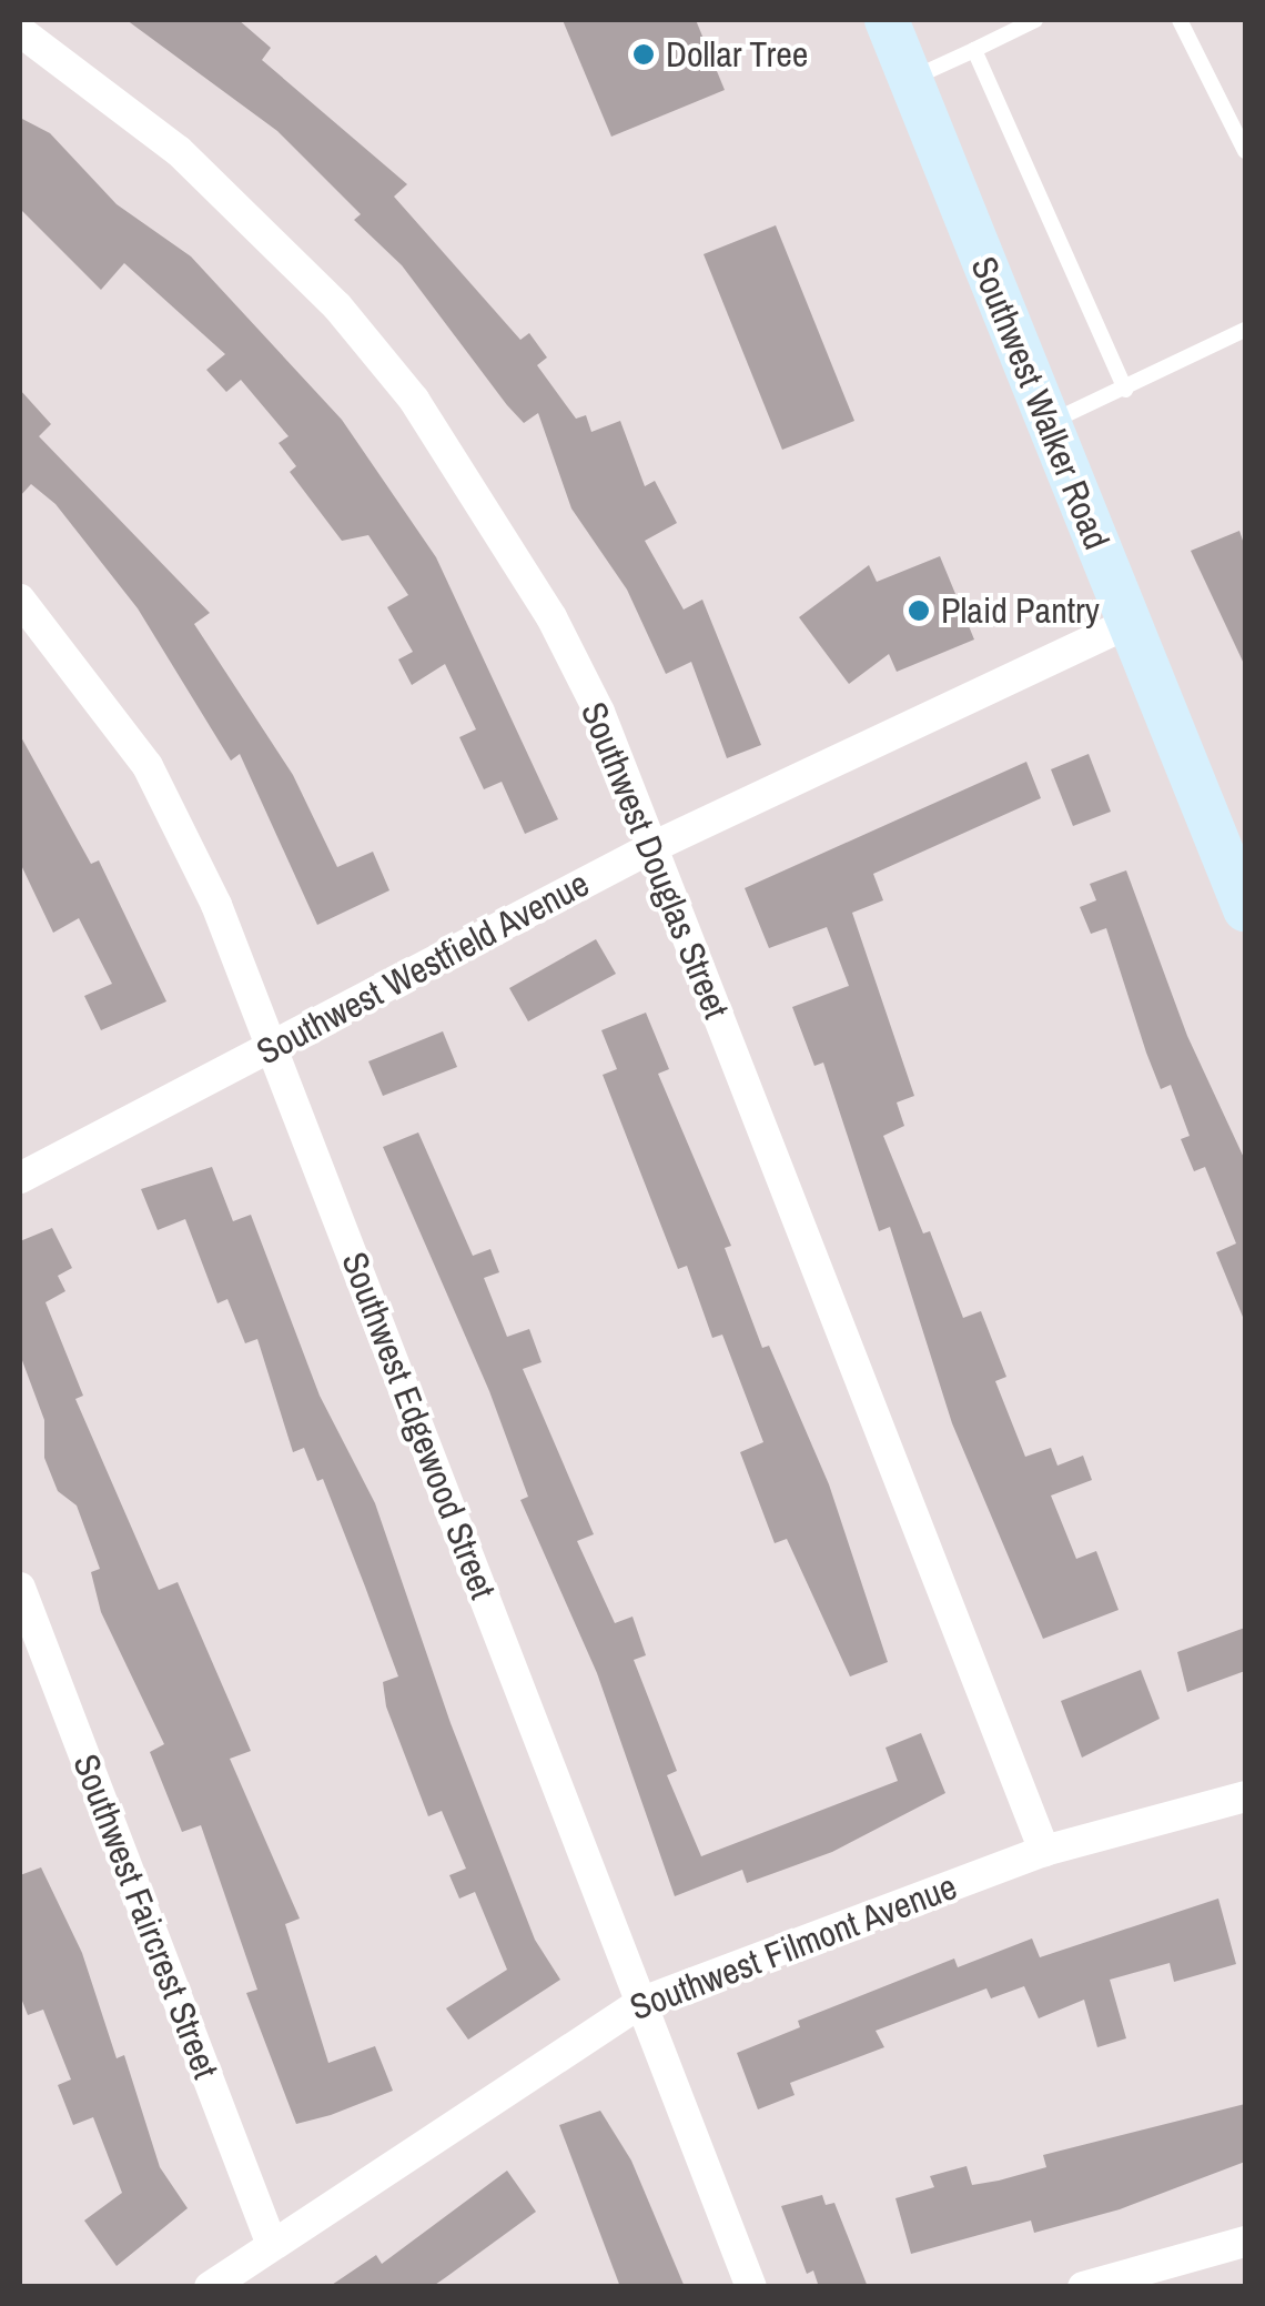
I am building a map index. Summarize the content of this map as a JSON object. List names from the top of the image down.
{
  "streets": {
    "main road": ["Southwest Walker Road"],
    "street": [
      "Southwest Douglas Street",
      "Southwest Westfield Avenue",
      "Southwest Edgewood Street",
      "Southwest Faircrest Street",
      "Southwest Filmont Avenue"
    ]
  },
  "crossings": [
    ["Southwest Walker Road", "Southwest Westfield Avenue"],
    ["Southwest Douglas Street", "Southwest Westfield Avenue"],
    ["Southwest Douglas Street", "Southwest Filmont Avenue"],
    ["Southwest Westfield Avenue", "Southwest Edgewood Street"],
    ["Southwest Edgewood Street", "Southwest Filmont Avenue"],
    ["Southwest Faircrest Street", "Southwest Filmont Avenue"]
  ],
  "places": ["Dollar Tree", "Plaid Pantry"]
}
